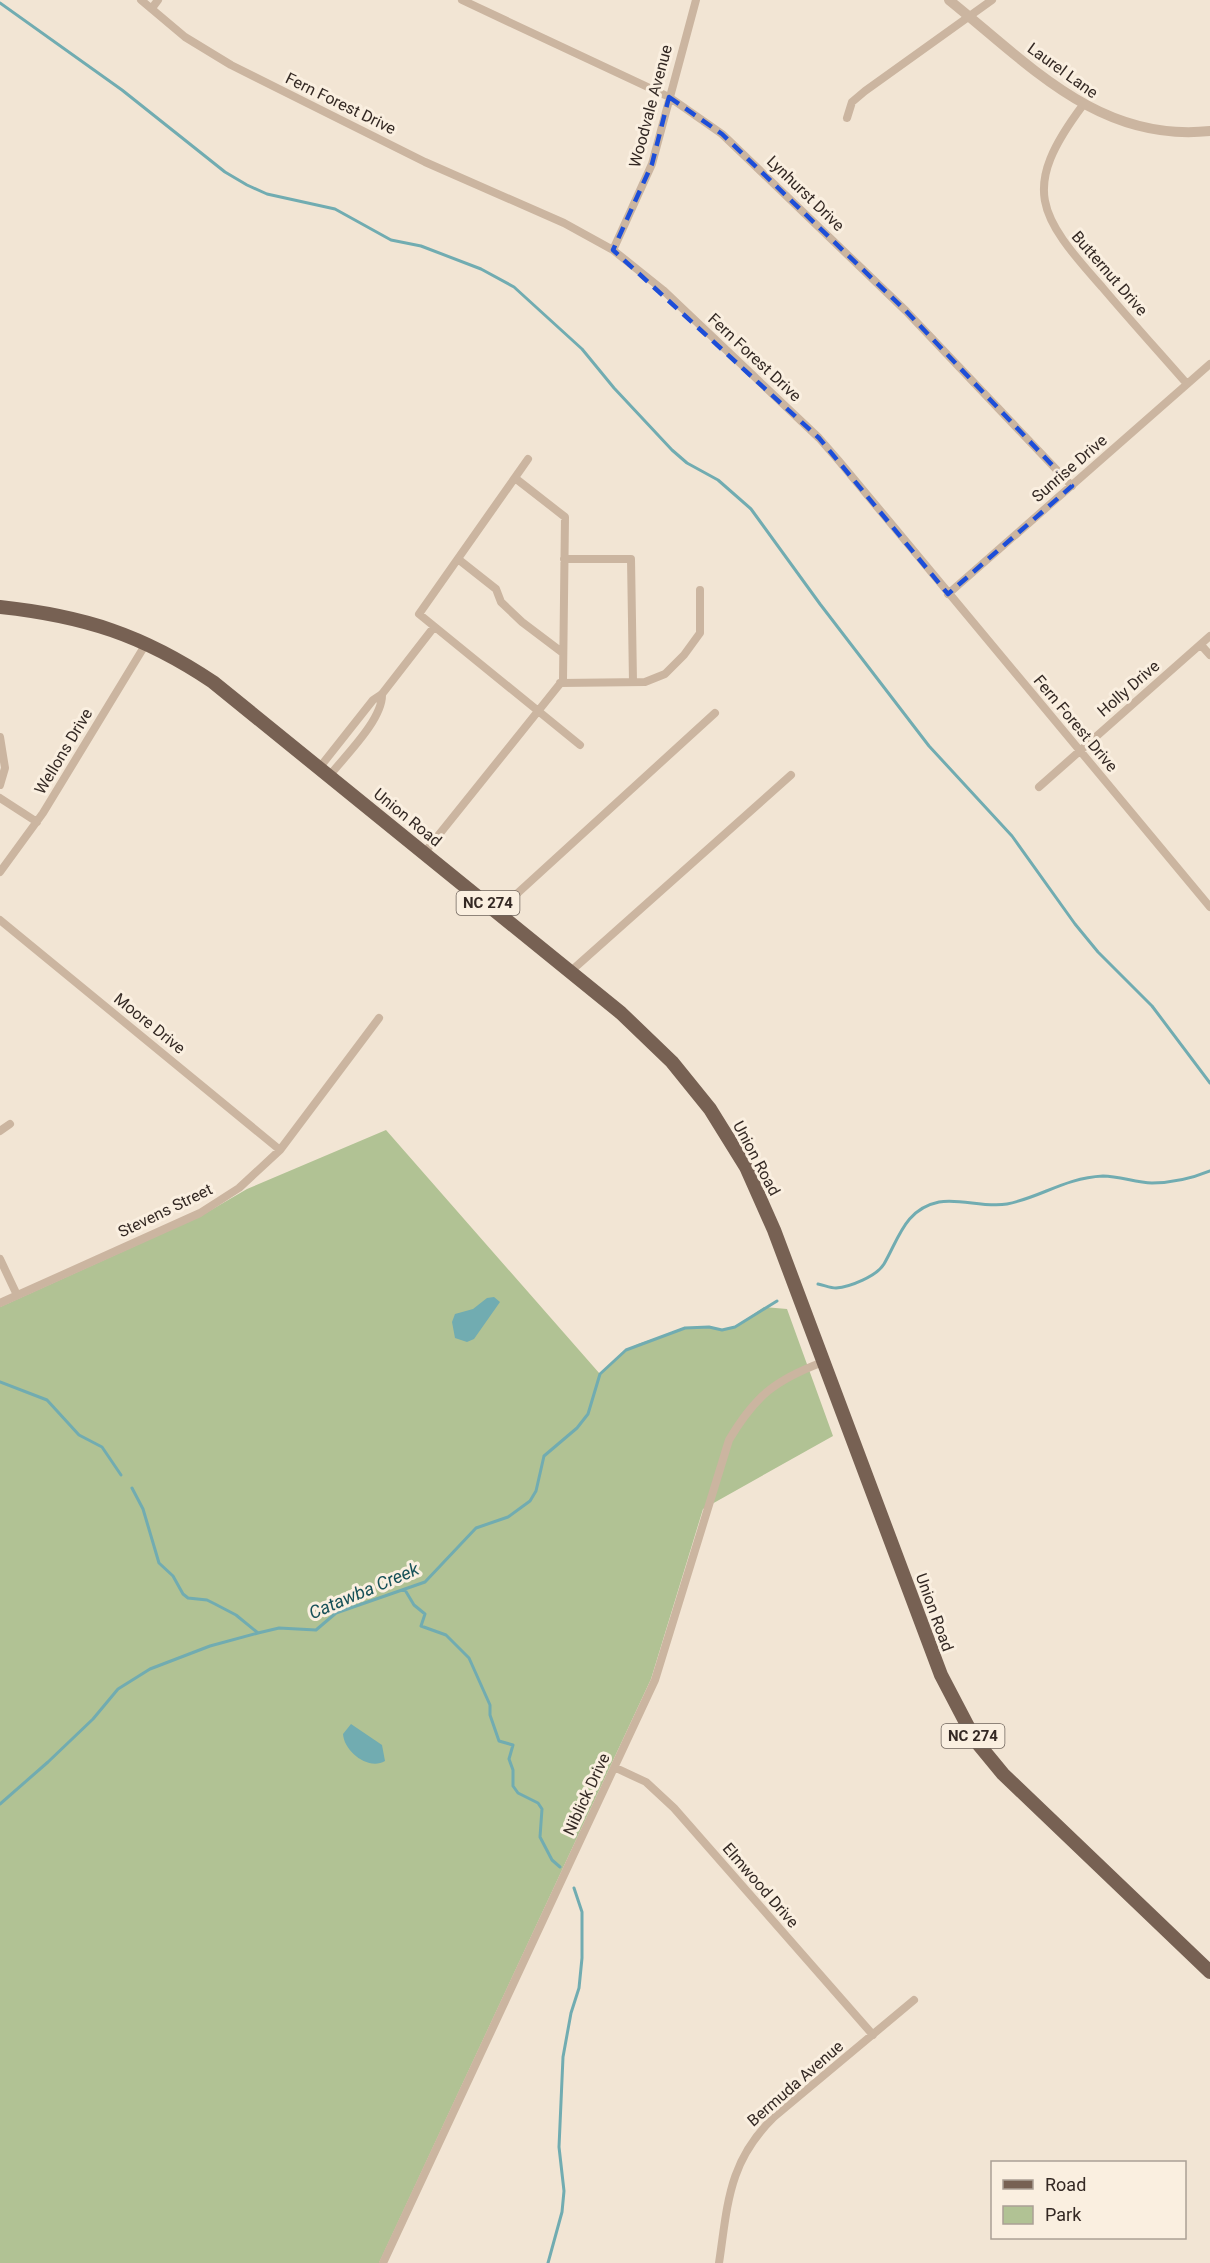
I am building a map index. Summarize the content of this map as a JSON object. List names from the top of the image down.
{
  "streets": {
    "main road": ["Union Road", "NC 274"],
    "street": [
      "Laurel Lane",
      "Fern Forest Drive",
      "Woodvale Avenue",
      "Lynhurst Drive",
      "Butternut Drive",
      "Sunrise Drive",
      "Holly Drive",
      "Wellons Drive",
      "Moore Drive",
      "Stevens Street",
      "Niblick Drive",
      "Elmwood Drive",
      "Bermuda Avenue"
    ]
  },
  "crossings": [
    ["Laurel Lane", "Butternut Drive"],
    ["Fern Forest Drive", "Woodvale Avenue"],
    ["Fern Forest Drive", "Sunrise Drive"],
    ["Fern Forest Drive", "Holly Drive"],
    ["Woodvale Avenue", "Lynhurst Drive"],
    ["Lynhurst Drive", "Sunrise Drive"],
    ["Butternut Drive", "Sunrise Drive"],
    ["Wellons Drive", "Union Road"],
    ["Union Road", "Niblick Drive"],
    ["Moore Drive", "Stevens Street"],
    ["Niblick Drive", "Elmwood Drive"],
    ["Elmwood Drive", "Bermuda Avenue"]
  ],
  "water": ["Catawba Creek"],
  "legend": ["Road", "Park"]
}
